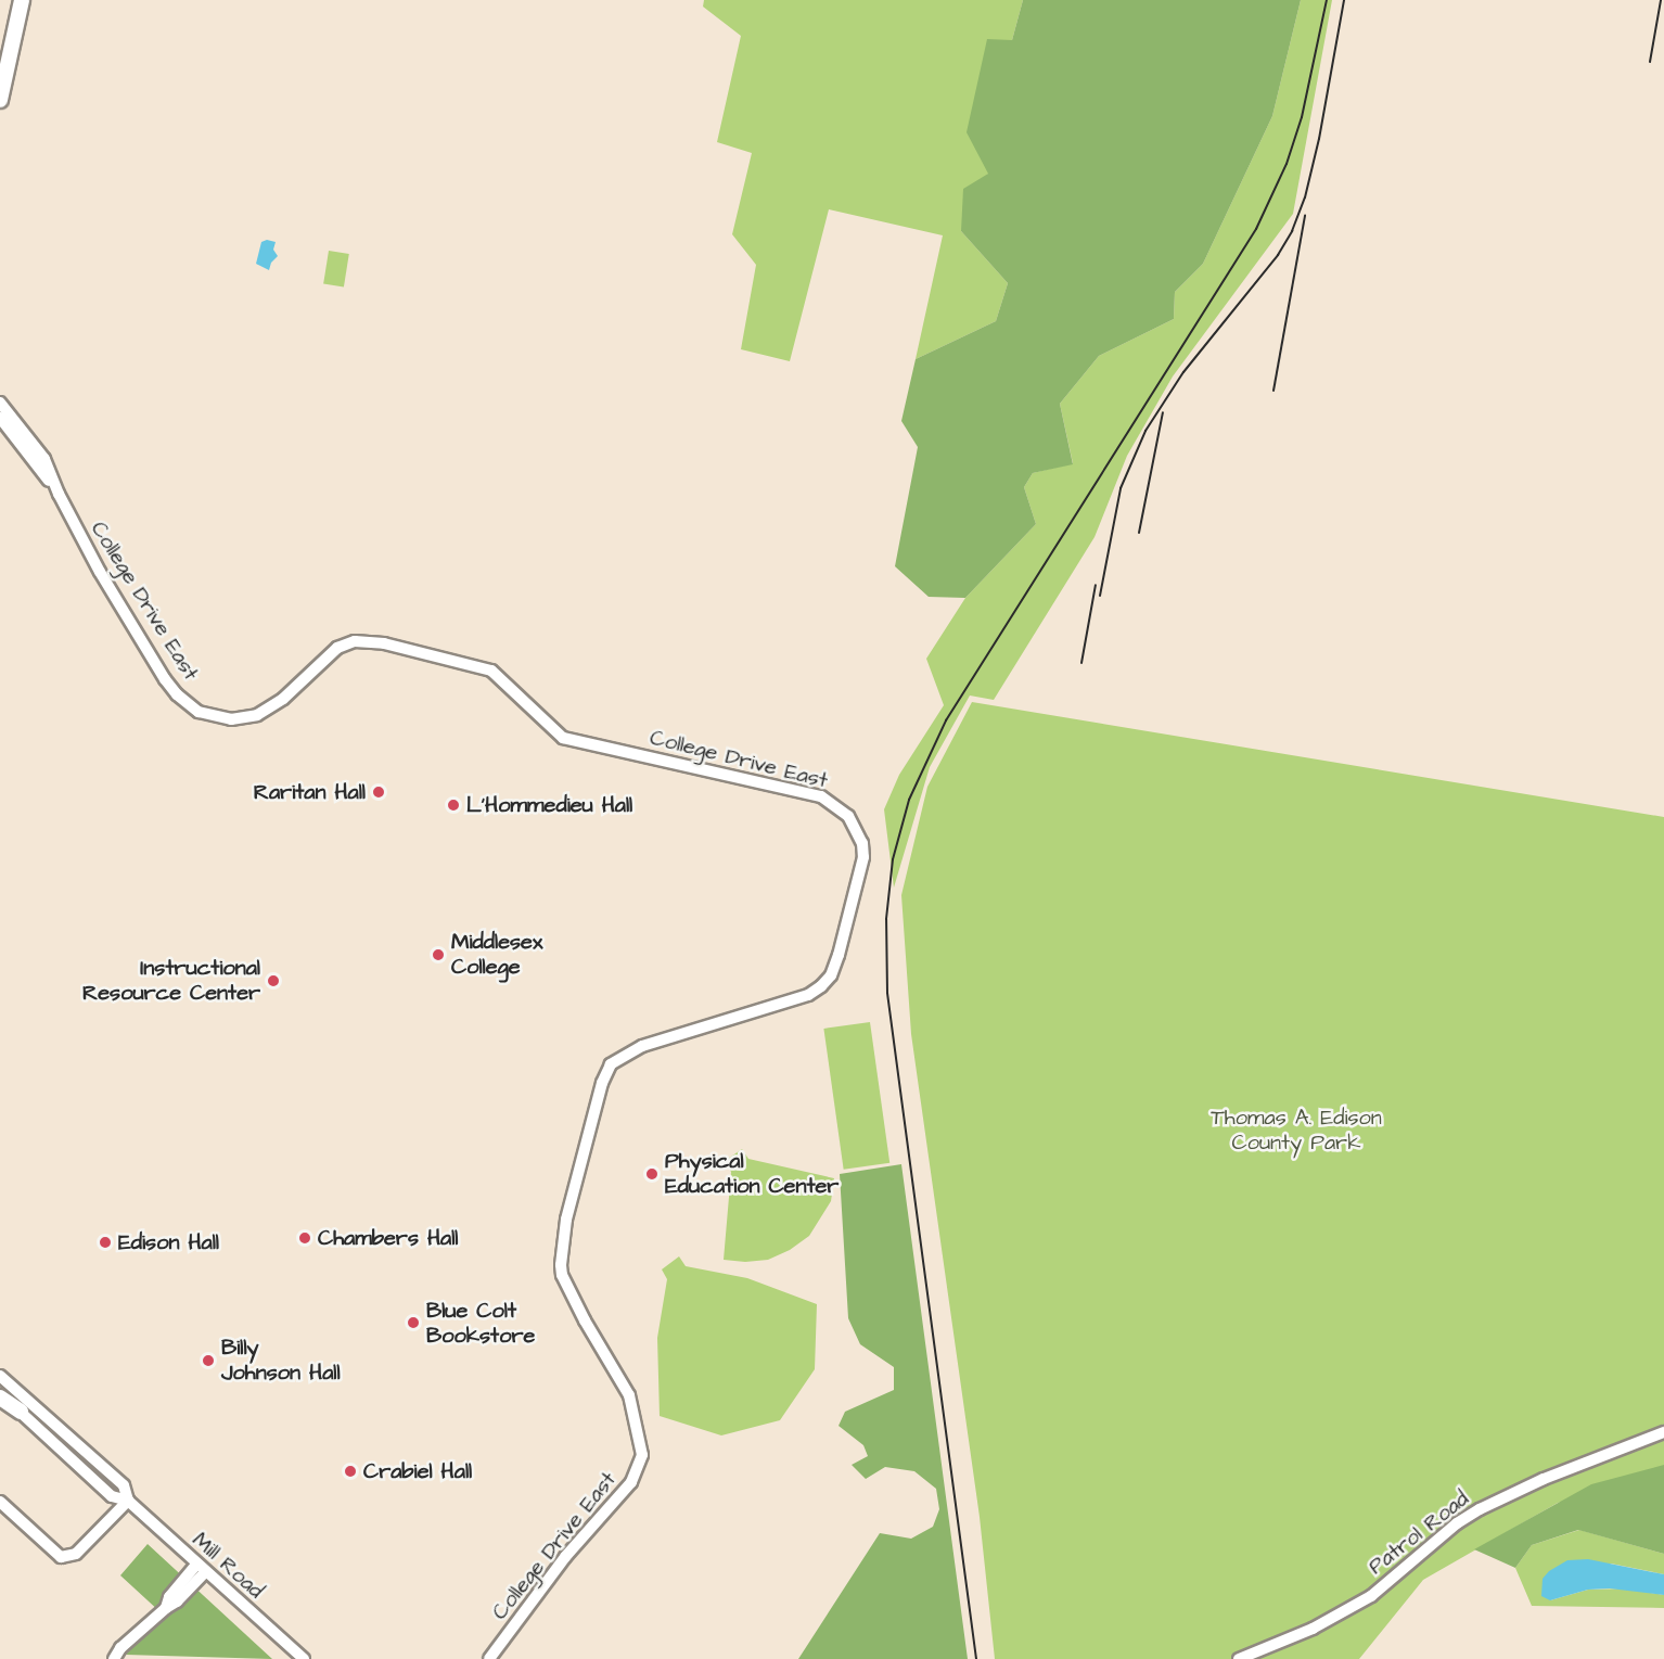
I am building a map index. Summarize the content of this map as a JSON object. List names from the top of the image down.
{
  "streets": {
    "street": ["College Drive East", "Patrol Road", "Mill Road"]
  },
  "parks": ["Thomas A. Edison County Park"],
  "places": [
    "Raritan Hall",
    "L'Hommedieu Hall",
    "Middlesex College",
    "Instructional Resource Center",
    "Physical Education Center",
    "Chambers Hall",
    "Edison Hall",
    "Blue Colt Bookstore",
    "Billy Johnson Hall",
    "Crabiel Hall"
  ]
}
